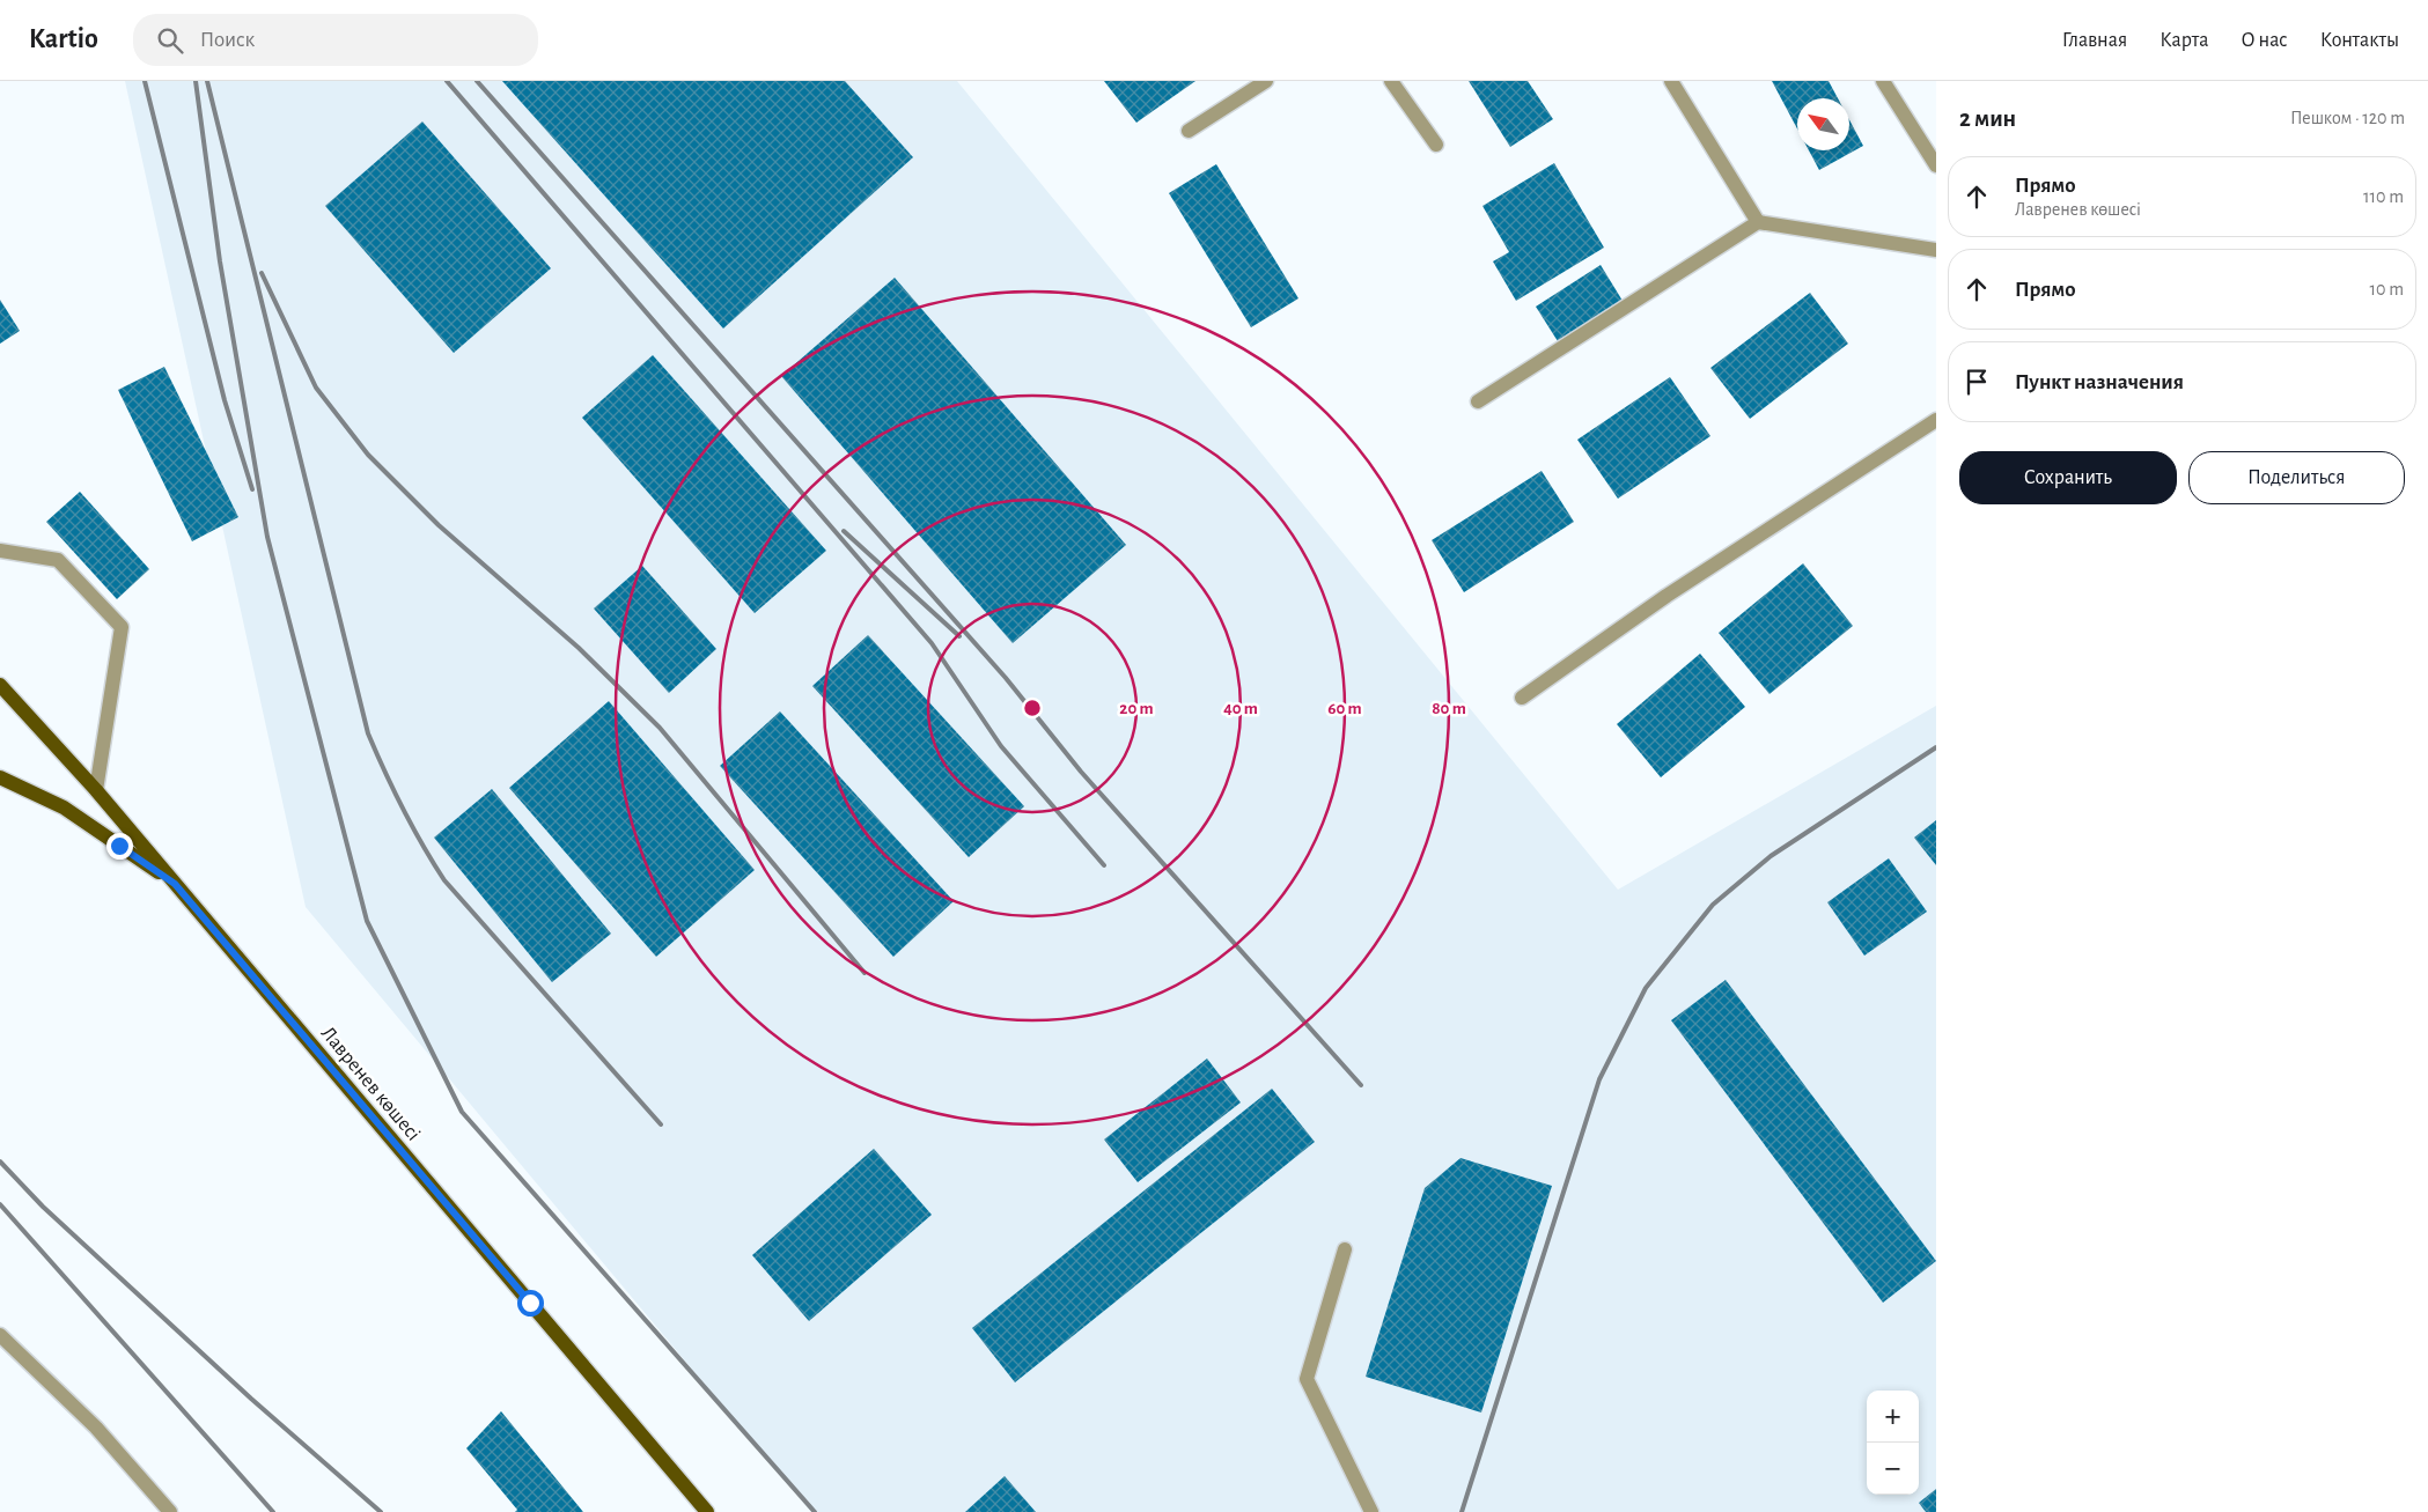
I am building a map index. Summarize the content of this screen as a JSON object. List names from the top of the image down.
{
  "streets": {
    "main road": ["Лавренев көшесі"]
  },
  "north": "top left",
  "page": {
    "header": "Kartio",
    "search": "Поиск",
    "nav": [
      "Главная",
      "Карта",
      "О нас",
      "Контакты"
    ],
    "heading": ["2 мин", "Пешком · 120 m"],
    "list": [
      ["Прямо", "Лавренев көшесі", "110 m"],
      ["Прямо", "10 m"],
      "Пункт назначения"
    ],
    "buttons": ["Сохранить", "Поделиться"],
    "map_buttons": ["+", "−"]
  },
  "rings": [
    "20 m",
    "40 m",
    "60 m",
    "80 m"
  ]
}
